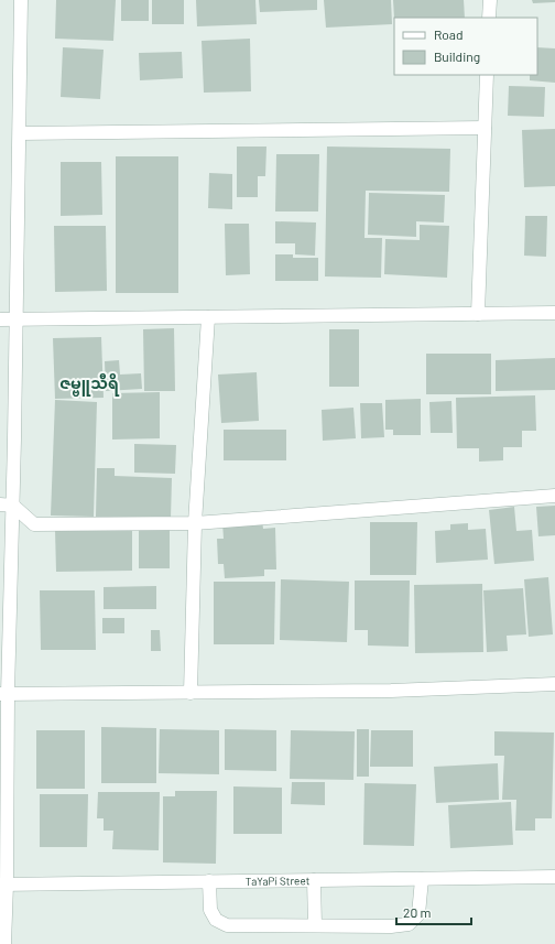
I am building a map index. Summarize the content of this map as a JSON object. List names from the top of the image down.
{
  "streets": {
    "street": ["TaYaPi Street"]
  },
  "districts": ["ဇမ္ဗူသီရိ"],
  "legend": ["Road", "Building"],
  "scale_bar": "20 m"
}
